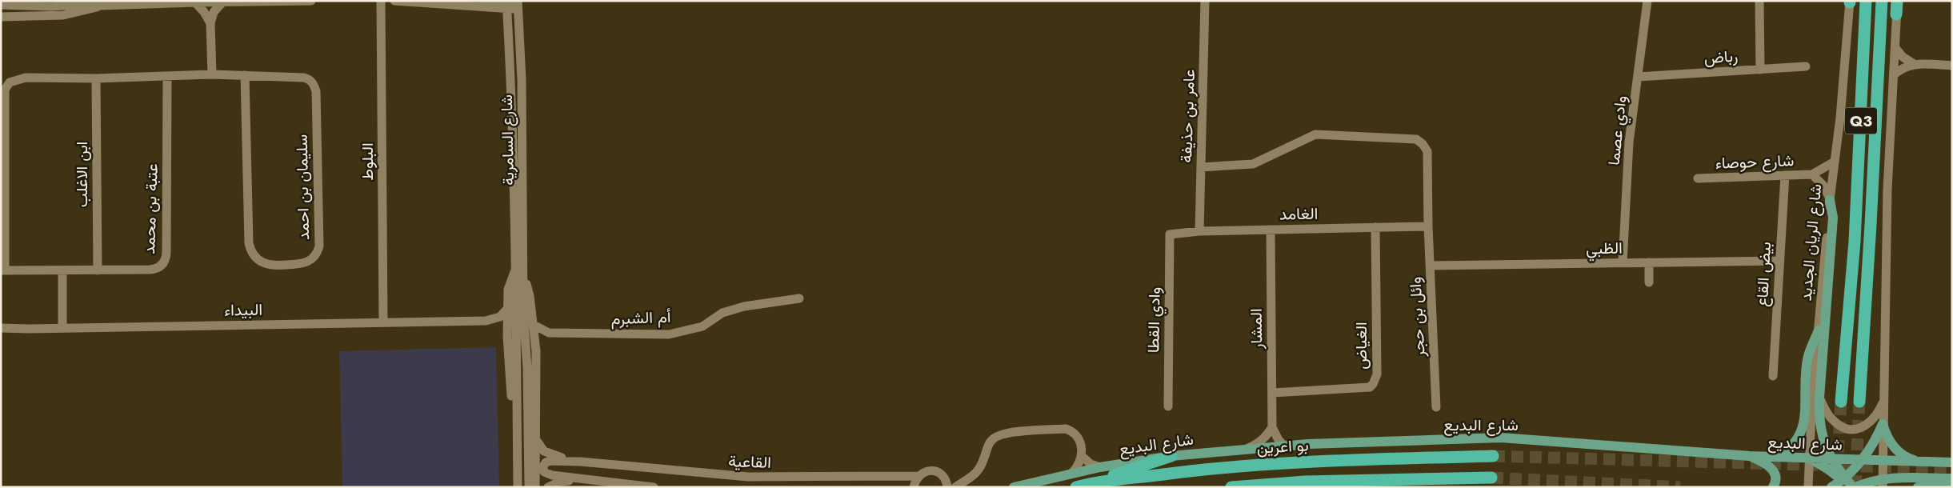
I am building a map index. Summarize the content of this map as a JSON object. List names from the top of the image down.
{
  "streets": {
    "highway": ["Q3", "بو اعرين"],
    "main road": ["شارع البديع"],
    "street": [
      "رباض",
      "عامر بن حذيفة",
      "وادي عصما",
      "شارع السامرية",
      "البلوط",
      "شارع حوصاء",
      "ابن الاغلب",
      "سليمان بن احمد",
      "عتبة بن محمد",
      "الغامد",
      "شارع الريان الجديد",
      "الظبي",
      "بيض القاع",
      "البيداء",
      "وائل بن حجر",
      "أم الشبرم",
      "وادي القطا",
      "المشار",
      "الغياض",
      "القاعية"
    ]
  },
  "crossings": [
    ["رباض", "وادي عصما"],
    ["عامر بن حذيفة", "الغامد"],
    ["عامر بن حذيفة", "وائل بن حجر"],
    ["وادي عصما", "الظبي"],
    ["شارع السامرية", "البيداء"],
    ["شارع السامرية", "أم الشبرم"],
    ["شارع السامرية", "القاعية"],
    ["البلوط", "البيداء"],
    ["شارع حوصاء", "شارع الريان الجديد"],
    ["شارع حوصاء", "بيض القاع"],
    ["ابن الاغلب", "سليمان بن احمد"],
    ["ابن الاغلب", "عتبة بن محمد"],
    ["سليمان بن احمد", "عتبة بن محمد"],
    ["الغامد", "وائل بن حجر"],
    ["الغامد", "وادي القطا"],
    ["الغامد", "المشار"],
    ["الغامد", "الغياض"],
    ["شارع الريان الجديد", "شارع البديع"],
    ["الظبي", "بيض القاع"],
    ["الظبي", "وائل بن حجر"],
    ["المشار", "الغياض"]
  ]
}
